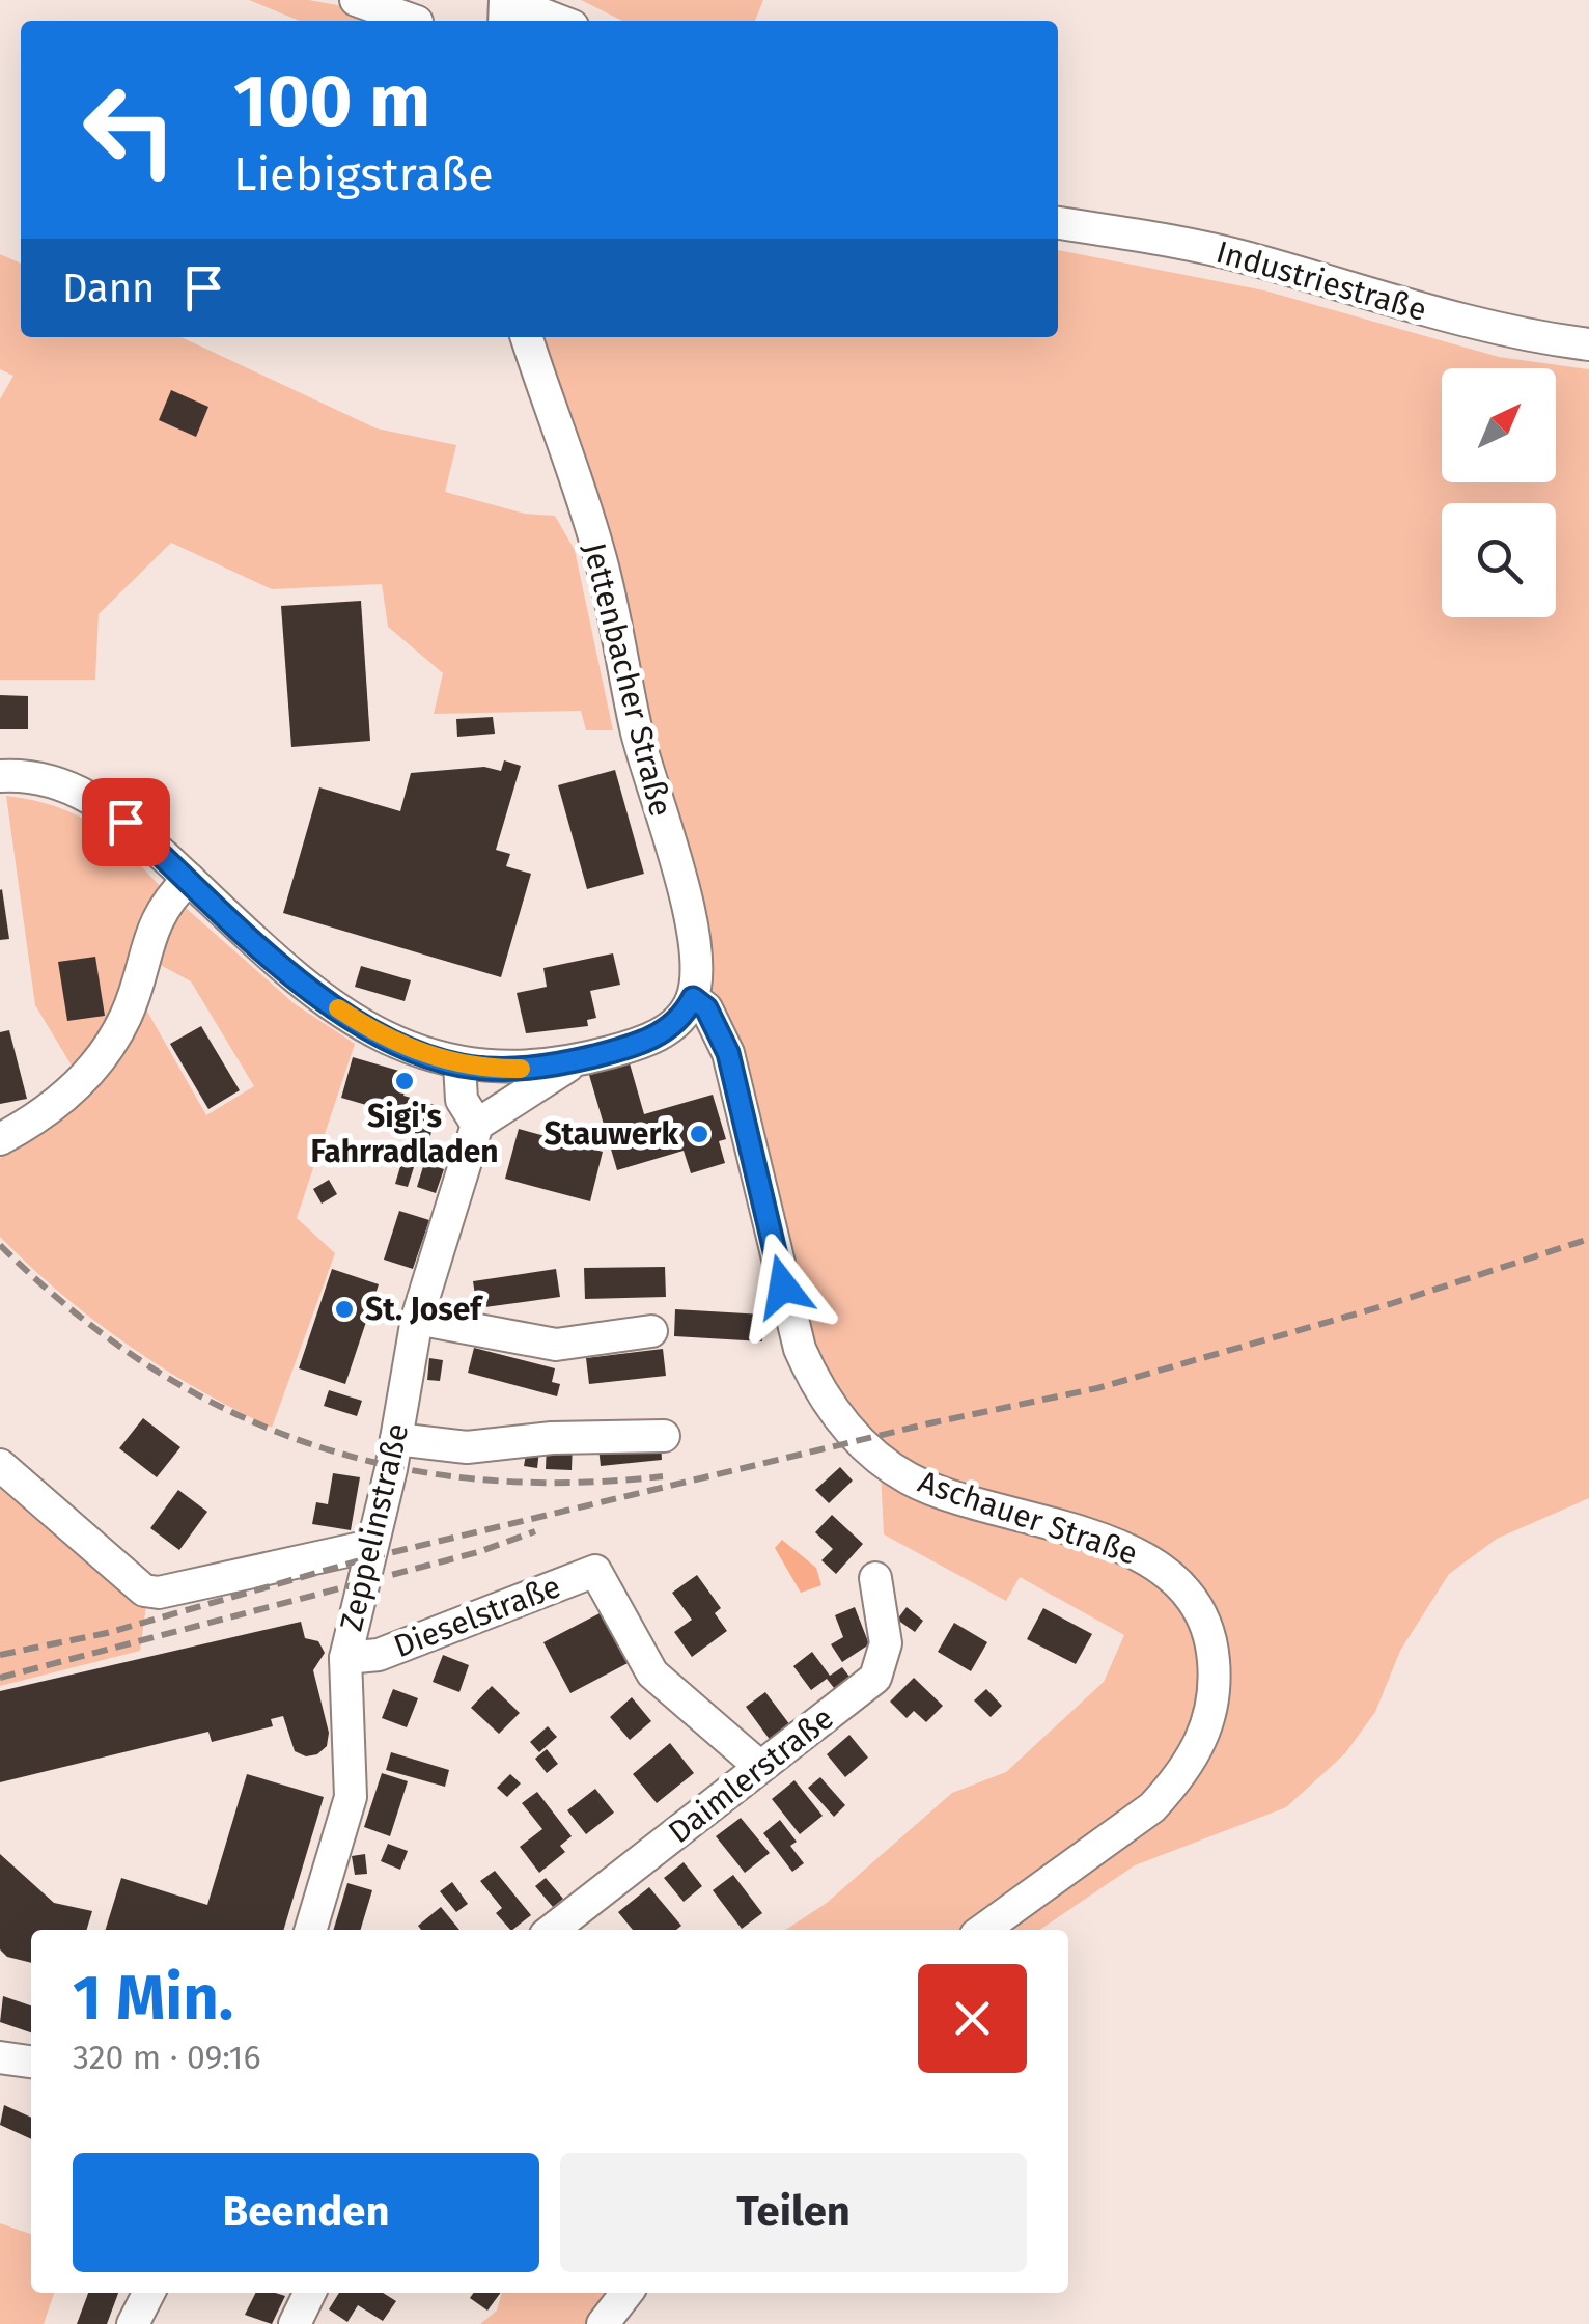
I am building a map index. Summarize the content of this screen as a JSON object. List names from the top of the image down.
{
  "streets": {
    "street": [
      "Industriestraße",
      "Jettenbacher Straße",
      "Aschauer Straße",
      "Zeppelinstraße",
      "Dieselstraße",
      "Daimlerstraße"
    ]
  },
  "crossings": [
    ["Jettenbacher Straße", "Aschauer Straße"],
    ["Zeppelinstraße", "Dieselstraße"],
    ["Dieselstraße", "Daimlerstraße"]
  ],
  "places": ["Sigi's Fahrradladen", "Stauwerk", "St. Josef"],
  "north": "top right",
  "page": {
    "turn": ["100 m", "Liebigstraße"],
    "then": "Dann",
    "heading": ["1 Min.", "320 m · 09:16"],
    "buttons": ["Beenden", "Teilen"]
  }
}
